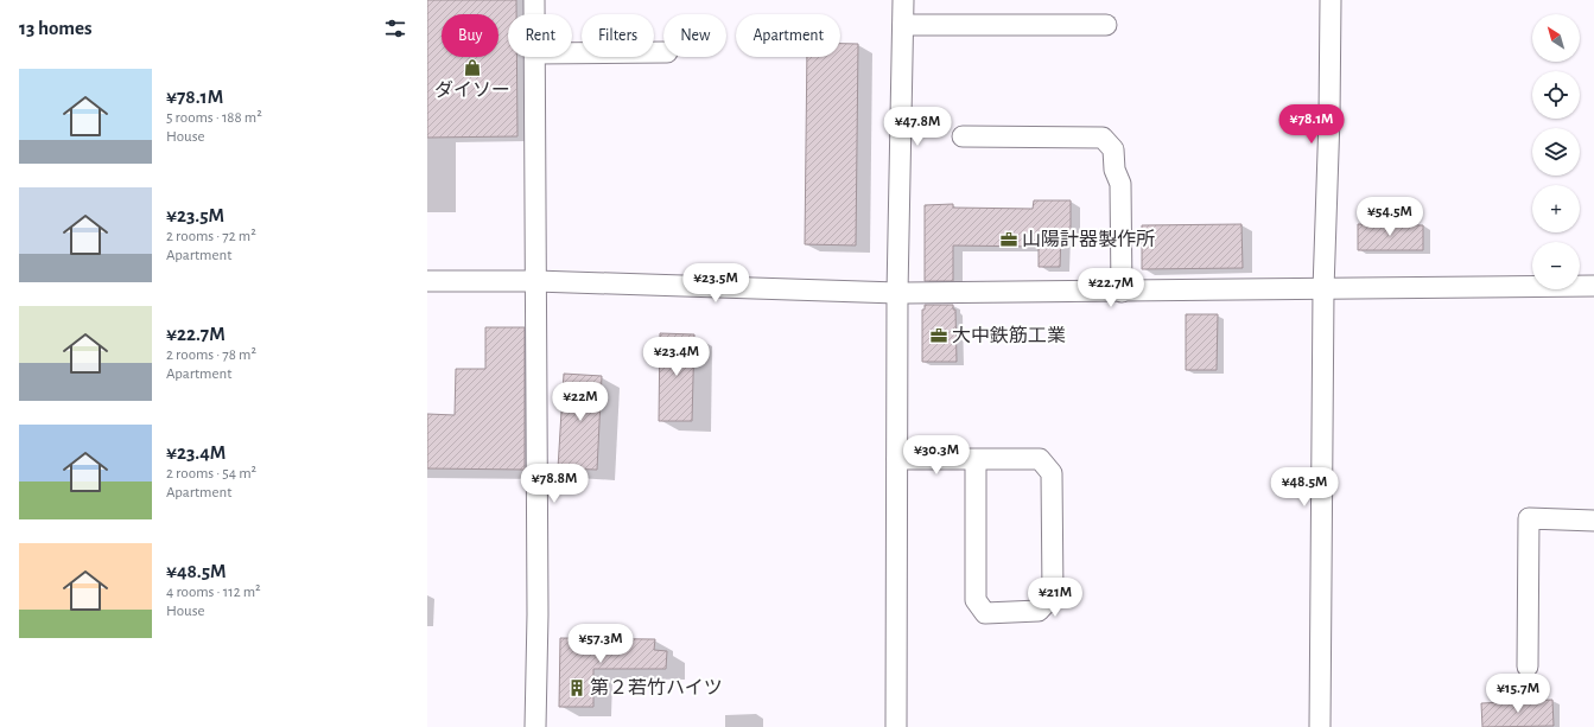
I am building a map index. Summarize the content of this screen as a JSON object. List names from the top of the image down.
{
  "places": {
    "shop": ["ダイソー"],
    "office": ["山陽計器製作所", "大中鉄筋工業"],
    "building": ["第２若竹ハイツ"]
  },
  "north": "top left",
  "page": {
    "heading": "13 homes",
    "map_buttons": ["+", "−"],
    "chip": [
      "Buy",
      "Rent",
      "Filters",
      "New",
      "Apartment"
    ],
    "list": [
      {
        "name": "¥78.1M",
        "note": "5 rooms · 188 m² · House"
      },
      {
        "name": "¥23.5M",
        "note": "2 rooms · 72 m² · Apartment"
      },
      {
        "name": "¥22.7M",
        "note": "2 rooms · 78 m² · Apartment"
      },
      {
        "name": "¥23.4M",
        "note": "2 rooms · 54 m² · Apartment"
      },
      {
        "name": "¥48.5M",
        "note": "4 rooms · 112 m² · House"
      }
    ],
    "price": [
      "¥78.1M",
      "¥47.8M",
      "¥54.5M",
      "¥23.5M",
      "¥22.7M",
      "¥23.4M",
      "¥22M",
      "¥30.3M",
      "¥78.8M",
      "¥48.5M",
      "¥21M",
      "¥57.3M",
      "¥15.7M"
    ]
  }
}
